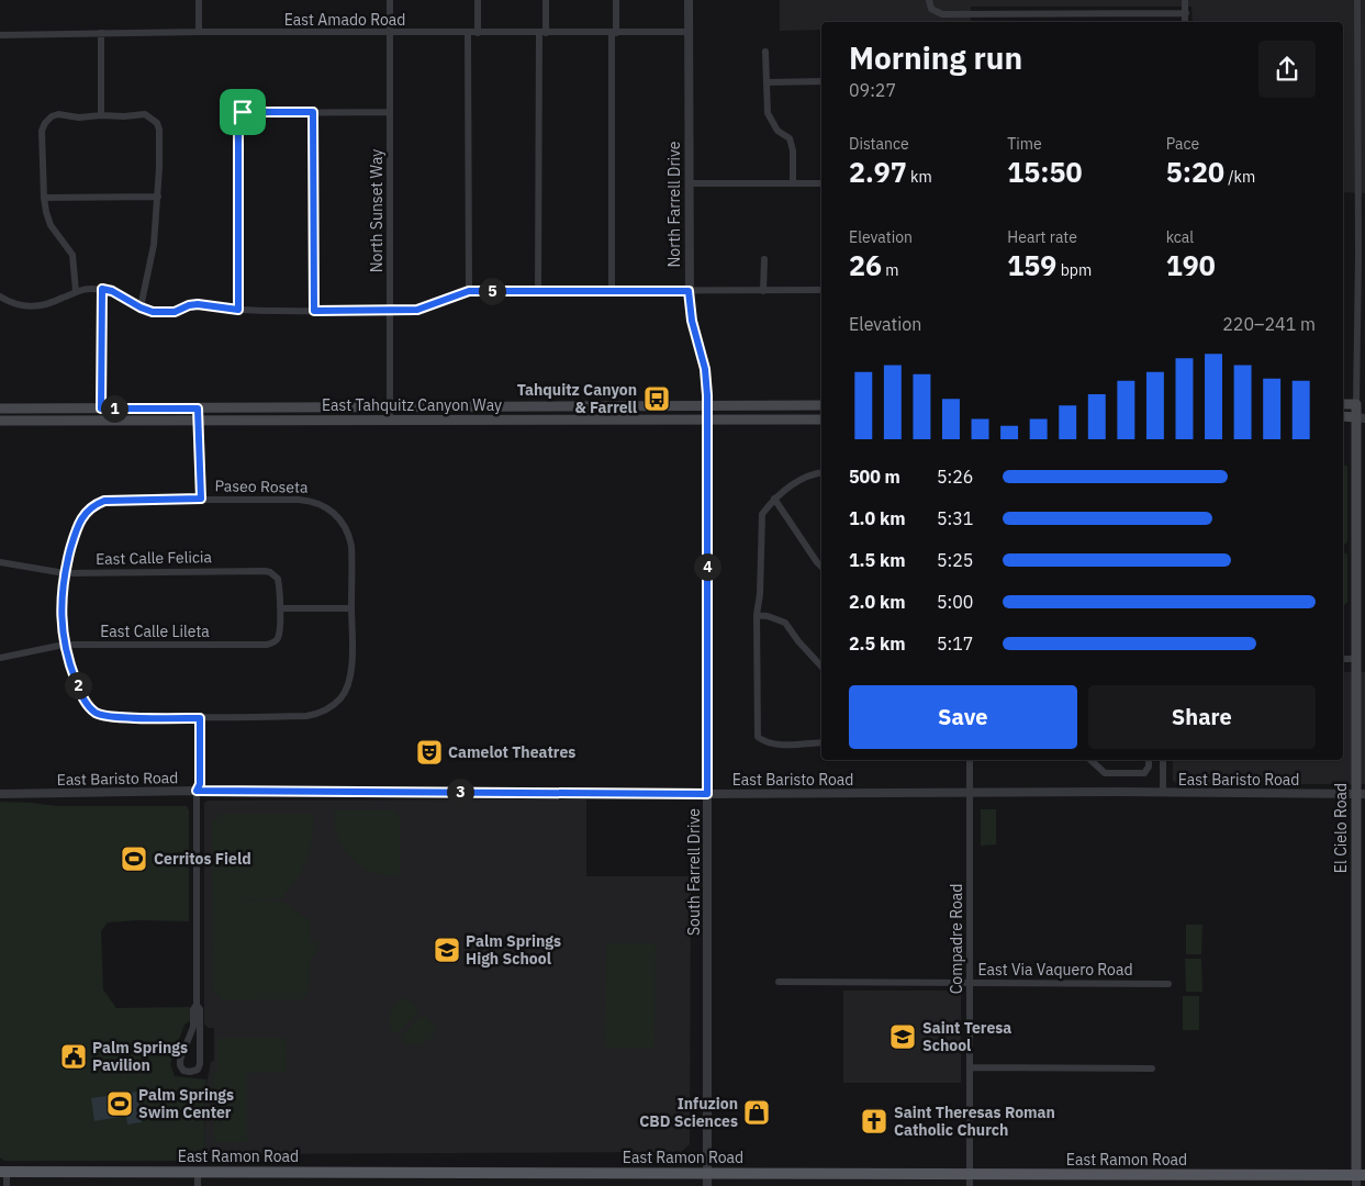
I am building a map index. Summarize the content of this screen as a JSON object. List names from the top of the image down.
{
  "streets": {
    "main road": ["East Tahquitz Canyon Way", "El Cielo Road", "East Ramon Road"],
    "street": [
      "East Amado Road",
      "North Farrell Drive",
      "North Sunset Way",
      "Paseo Roseta",
      "East Calle Felicia",
      "East Calle Lileta",
      "East Baristo Road",
      "South Farrell Drive",
      "Compadre Road",
      "East Via Vaquero Road"
    ]
  },
  "crossings": [
    ["East Amado Road", "North Farrell Drive"],
    ["East Amado Road", "North Sunset Way"],
    ["North Farrell Drive", "East Tahquitz Canyon Way"],
    ["North Farrell Drive", "South Farrell Drive"],
    ["North Sunset Way", "East Tahquitz Canyon Way"],
    ["East Tahquitz Canyon Way", "South Farrell Drive"],
    ["Paseo Roseta", "East Calle Felicia"],
    ["Paseo Roseta", "East Calle Lileta"],
    ["East Calle Felicia", "East Calle Lileta"],
    ["East Baristo Road", "El Cielo Road"],
    ["East Baristo Road", "South Farrell Drive"],
    ["East Baristo Road", "Compadre Road"],
    ["El Cielo Road", "East Ramon Road"],
    ["South Farrell Drive", "East Ramon Road"],
    ["Compadre Road", "East Via Vaquero Road"],
    ["Compadre Road", "East Ramon Road"]
  ],
  "places": {
    "bus stop": ["Tahquitz Canyon & Farrell"],
    "theatre": ["Camelot Theatres"],
    "sports": ["Cerritos Field", "Palm Springs Swim Center"],
    "school or university": ["Palm Springs High School", "Saint Teresa School"],
    "public building": ["Palm Springs Pavilion"],
    "shop": ["Infuzion CBD Sciences"],
    "church": ["Saint Theresas Roman Catholic Church"]
  },
  "page": {
    "heading": ["Morning run", "09:27"],
    "stats": [
      ["Distance", "2.97 km"],
      ["Time", "15:50"],
      ["Pace", "5:20 /km"],
      ["Elevation", "26 m"],
      ["Heart rate", "159 bpm"],
      ["kcal", "190"]
    ],
    "pins": [
      "5",
      "1",
      "4",
      "2",
      "3"
    ],
    "chart": ["Elevation", "220–241 m"],
    "list": [
      {
        "name": "500 m",
        "note": "5:26"
      },
      {
        "name": "1.0 km",
        "note": "5:31"
      },
      {
        "name": "1.5 km",
        "note": "5:25"
      },
      {
        "name": "2.0 km",
        "note": "5:00"
      },
      {
        "name": "2.5 km",
        "note": "5:17"
      }
    ],
    "buttons": ["Save", "Share"]
  }
}
